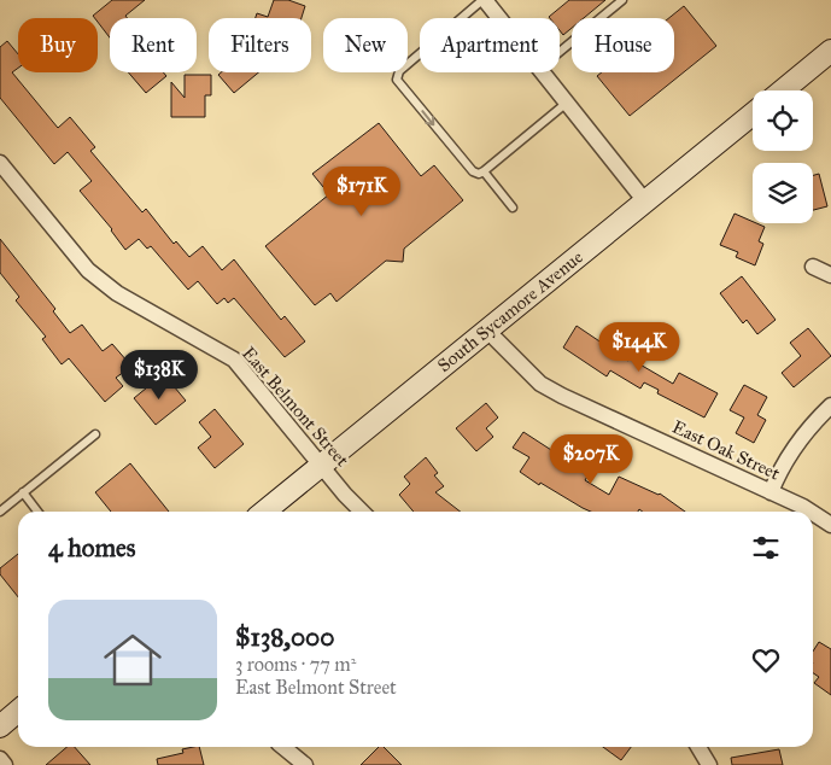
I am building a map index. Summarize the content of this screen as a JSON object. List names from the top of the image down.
{
  "streets": {
    "main road": ["South Sycamore Avenue"],
    "street": ["East Belmont Street", "East Oak Street"]
  },
  "crossings": [
    ["South Sycamore Avenue", "East Belmont Street"],
    ["South Sycamore Avenue", "East Oak Street"]
  ],
  "page": {
    "chip": [
      "Buy",
      "Rent",
      "Filters",
      "New",
      "Apartment",
      "House"
    ],
    "price": [
      "$171K",
      "$144K",
      "$138K",
      "$207K"
    ],
    "heading": "4 homes",
    "list": [
      {
        "name": "$138,000",
        "note": "3 rooms · 77 m² · East Belmont Street"
      }
    ]
  }
}
